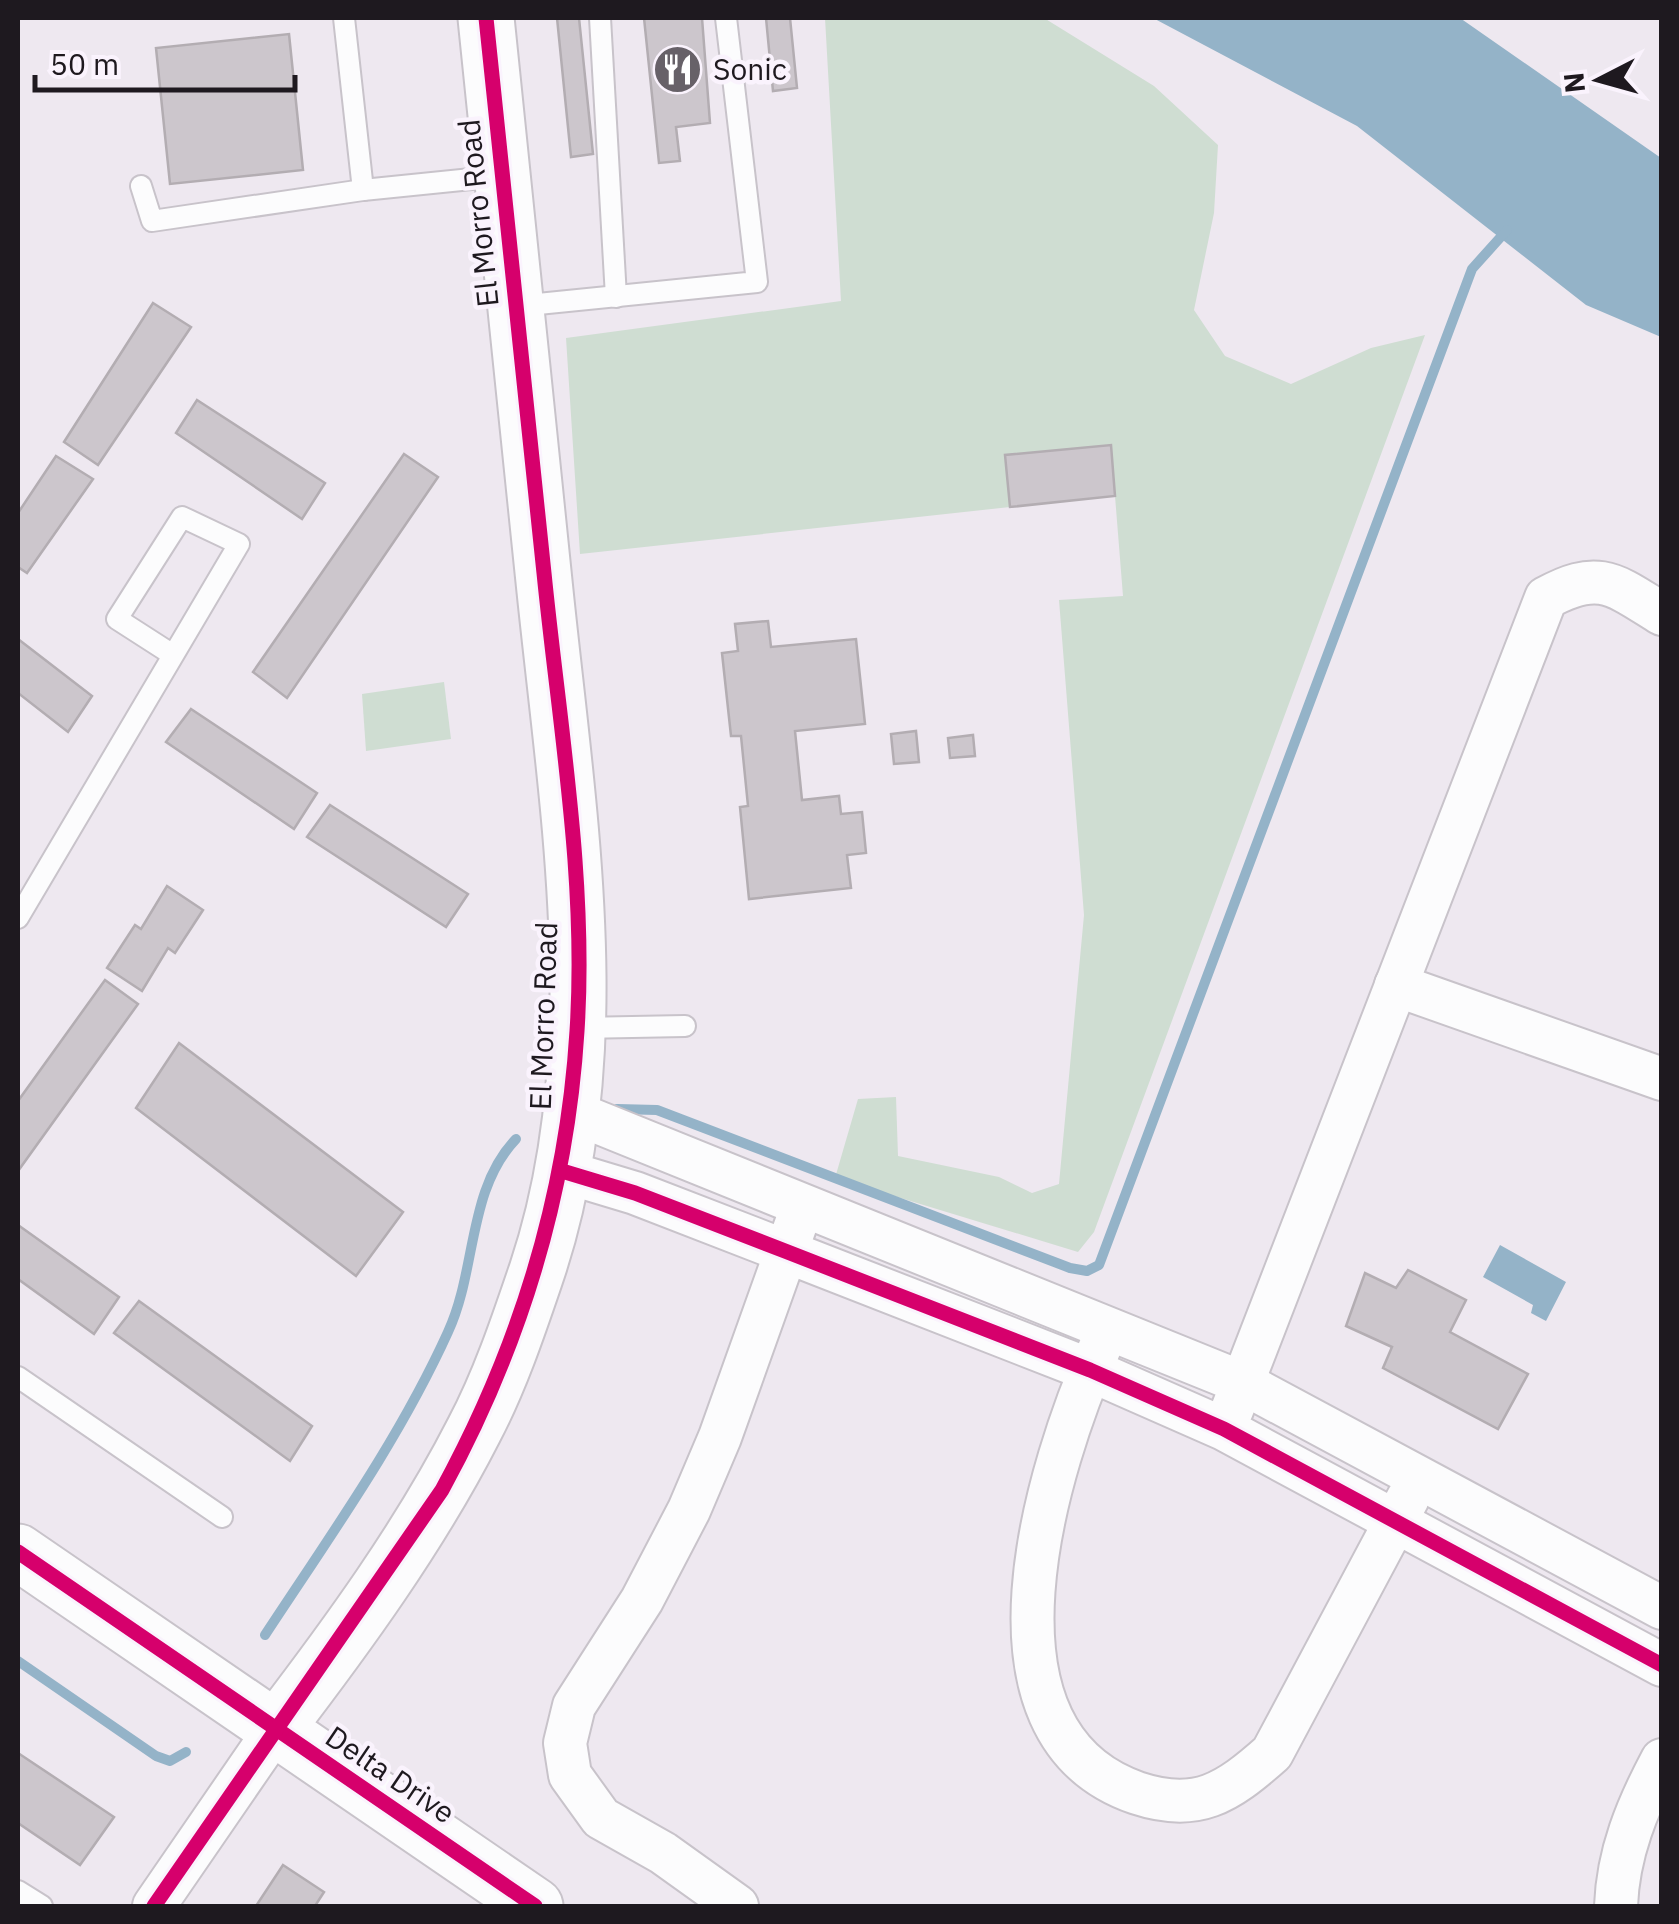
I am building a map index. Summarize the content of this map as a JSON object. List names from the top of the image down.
{
  "streets": {
    "street": ["El Morro Road", "Delta Drive"]
  },
  "crossings": [
    ["El Morro Road", "Delta Drive"]
  ],
  "places": {
    "restaurant": ["Sonic"]
  },
  "scale_bar": "50 m",
  "north": "left"
}
